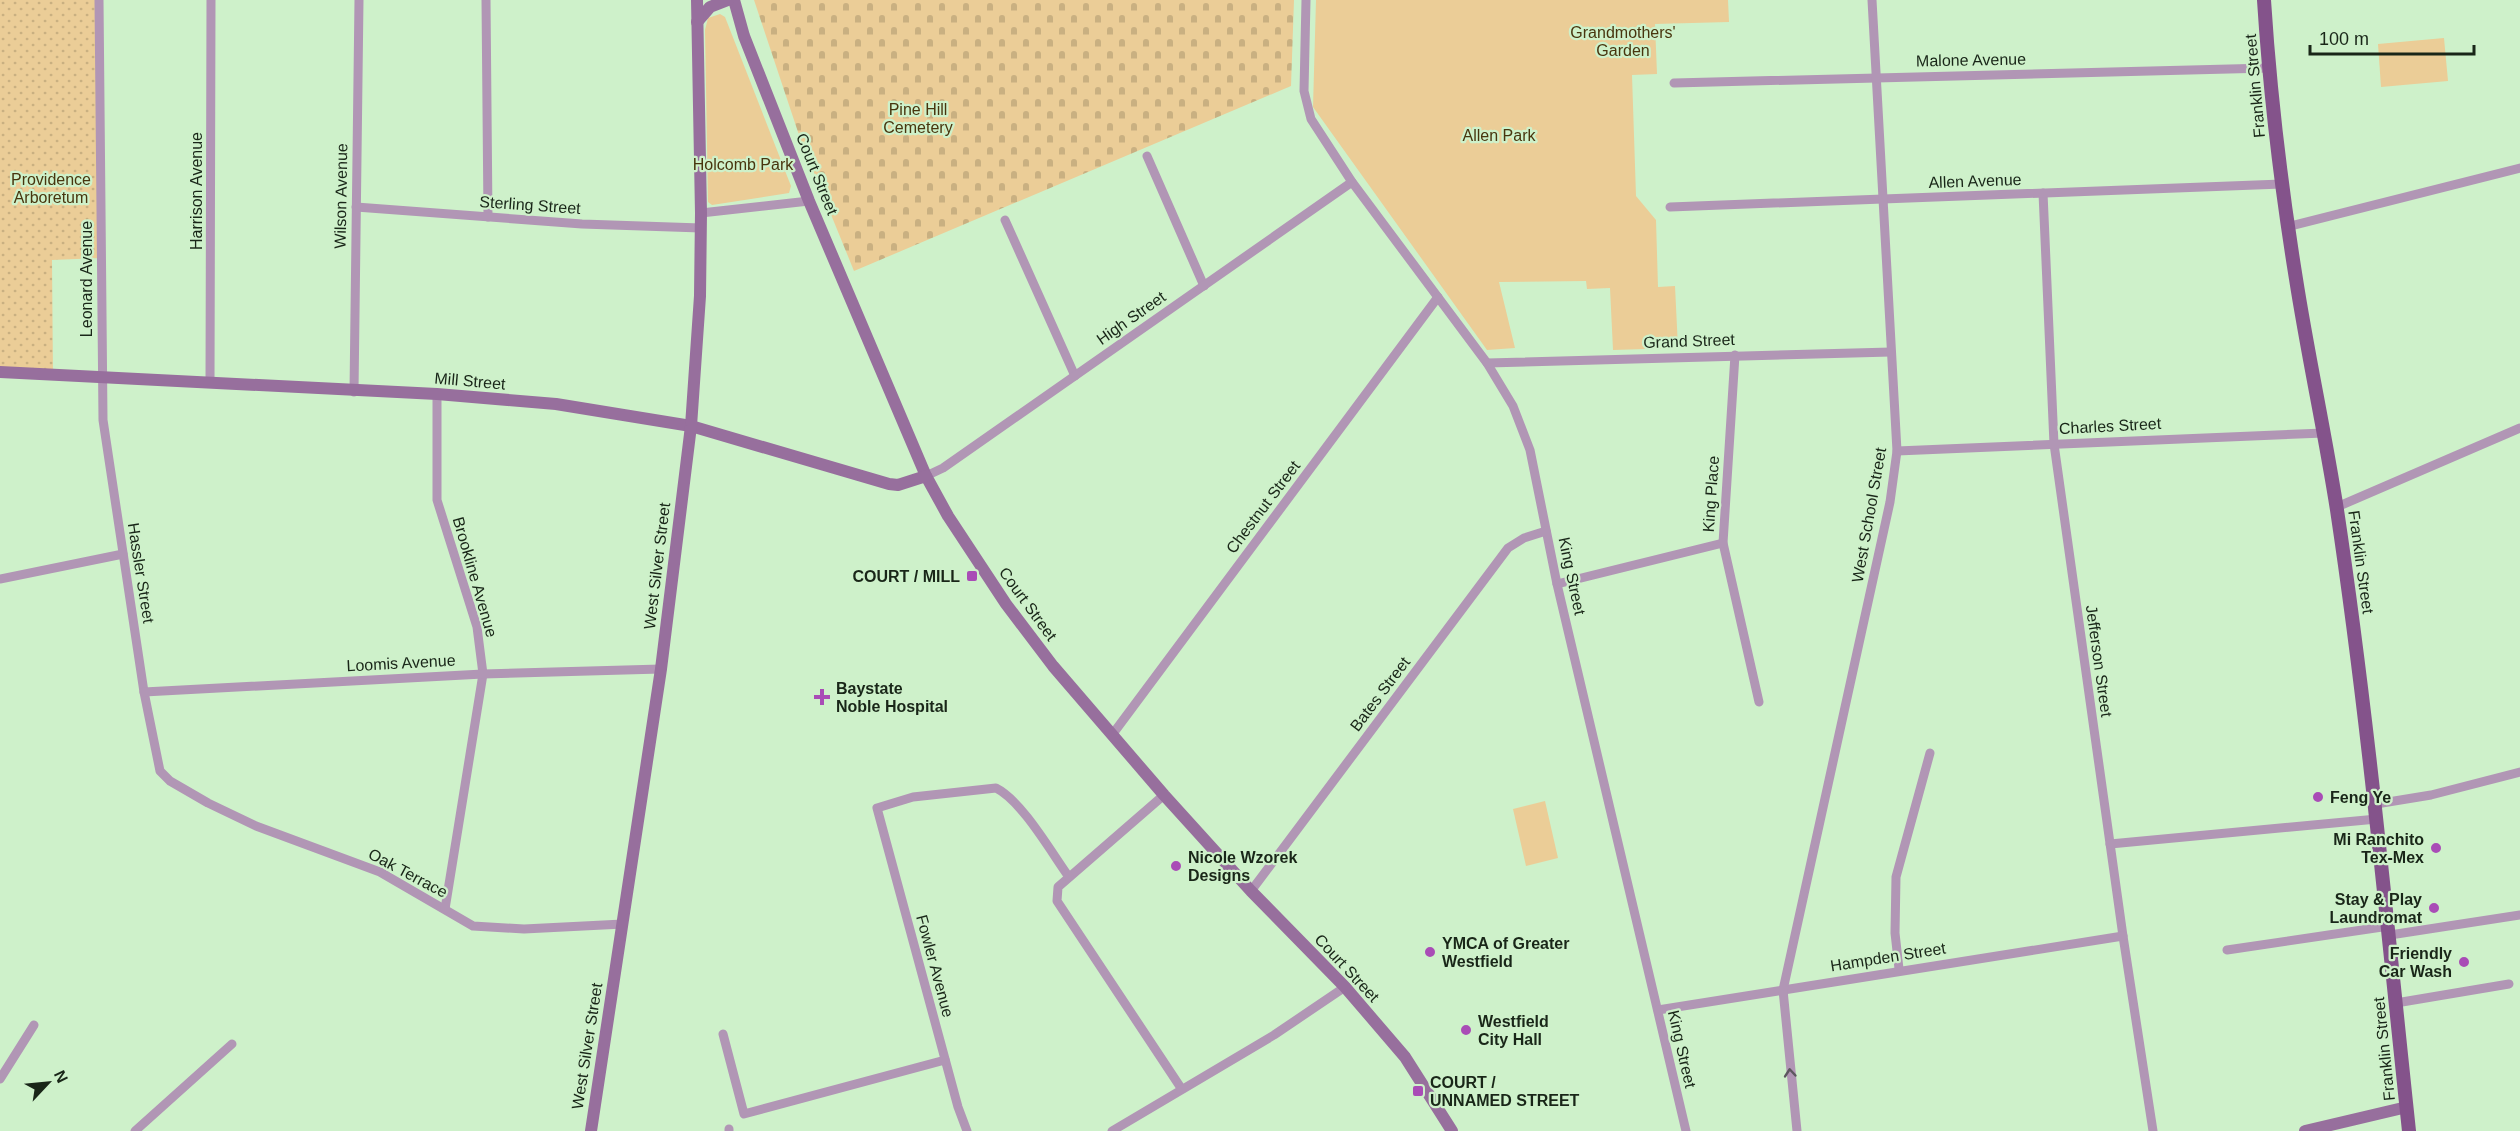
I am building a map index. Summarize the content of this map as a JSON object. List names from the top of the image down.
{
  "streets": {
    "main road": [
      "Franklin Street",
      "Court Street",
      "Mill Street",
      "West Silver Street"
    ],
    "street": [
      "Malone Avenue",
      "Allen Avenue",
      "Harrison Avenue",
      "Wilson Avenue",
      "Sterling Street",
      "Leonard Avenue",
      "High Street",
      "Grand Street",
      "Charles Street",
      "King Place",
      "Chestnut Street",
      "West School Street",
      "Hassler Street",
      "King Street",
      "Brookline Avenue",
      "Jefferson Street",
      "Loomis Avenue",
      "Bates Street",
      "Oak Terrace",
      "Hampden Street",
      "Fowler Avenue"
    ]
  },
  "crossings": [
    ["Malone Avenue", "Franklin Street"],
    ["Malone Avenue", "West School Street"],
    ["Franklin Street", "Allen Avenue"],
    ["Franklin Street", "Charles Street"],
    ["Court Street", "High Street"],
    ["Court Street", "Mill Street"],
    ["Court Street", "Chestnut Street"],
    ["Court Street", "Bates Street"],
    ["Allen Avenue", "West School Street"],
    ["Allen Avenue", "Jefferson Street"],
    ["Harrison Avenue", "Mill Street"],
    ["Wilson Avenue", "Sterling Street"],
    ["Wilson Avenue", "Mill Street"],
    ["Sterling Street", "West Silver Street"],
    ["Leonard Avenue", "Mill Street"],
    ["Leonard Avenue", "Hassler Street"],
    ["High Street", "Mill Street"],
    ["High Street", "King Street"],
    ["Grand Street", "King Place"],
    ["Grand Street", "West School Street"],
    ["Grand Street", "King Street"],
    ["Mill Street", "West Silver Street"],
    ["Mill Street", "Hassler Street"],
    ["Mill Street", "Brookline Avenue"],
    ["Charles Street", "West School Street"],
    ["Charles Street", "Jefferson Street"],
    ["Chestnut Street", "King Street"],
    ["West School Street", "Hampden Street"],
    ["West Silver Street", "Loomis Avenue"],
    ["West Silver Street", "Oak Terrace"],
    ["Hassler Street", "Loomis Avenue"],
    ["Hassler Street", "Oak Terrace"],
    ["King Street", "Bates Street"],
    ["King Street", "Hampden Street"],
    ["Brookline Avenue", "Loomis Avenue"],
    ["Brookline Avenue", "Oak Terrace"],
    ["Jefferson Street", "Hampden Street"]
  ],
  "parks": [
    "Grandmothers' Garden",
    "Pine Hill Cemetery",
    "Allen Park",
    "Holcomb Park",
    "Providence Arboretum"
  ],
  "places": {
    "transit": ["COURT / MILL", "COURT / UNNAMED STREET"],
    "health": ["Baystate Noble Hospital"],
    "other": [
      "Feng Ye",
      "Mi Ranchito Tex-Mex",
      "Nicole Wzorek Designs",
      "Stay & Play Laundromat",
      "YMCA of Greater Westfield",
      "Friendly Car Wash",
      "Westfield City Hall"
    ]
  },
  "scale_bar": "100 m",
  "north": "top right"
}
